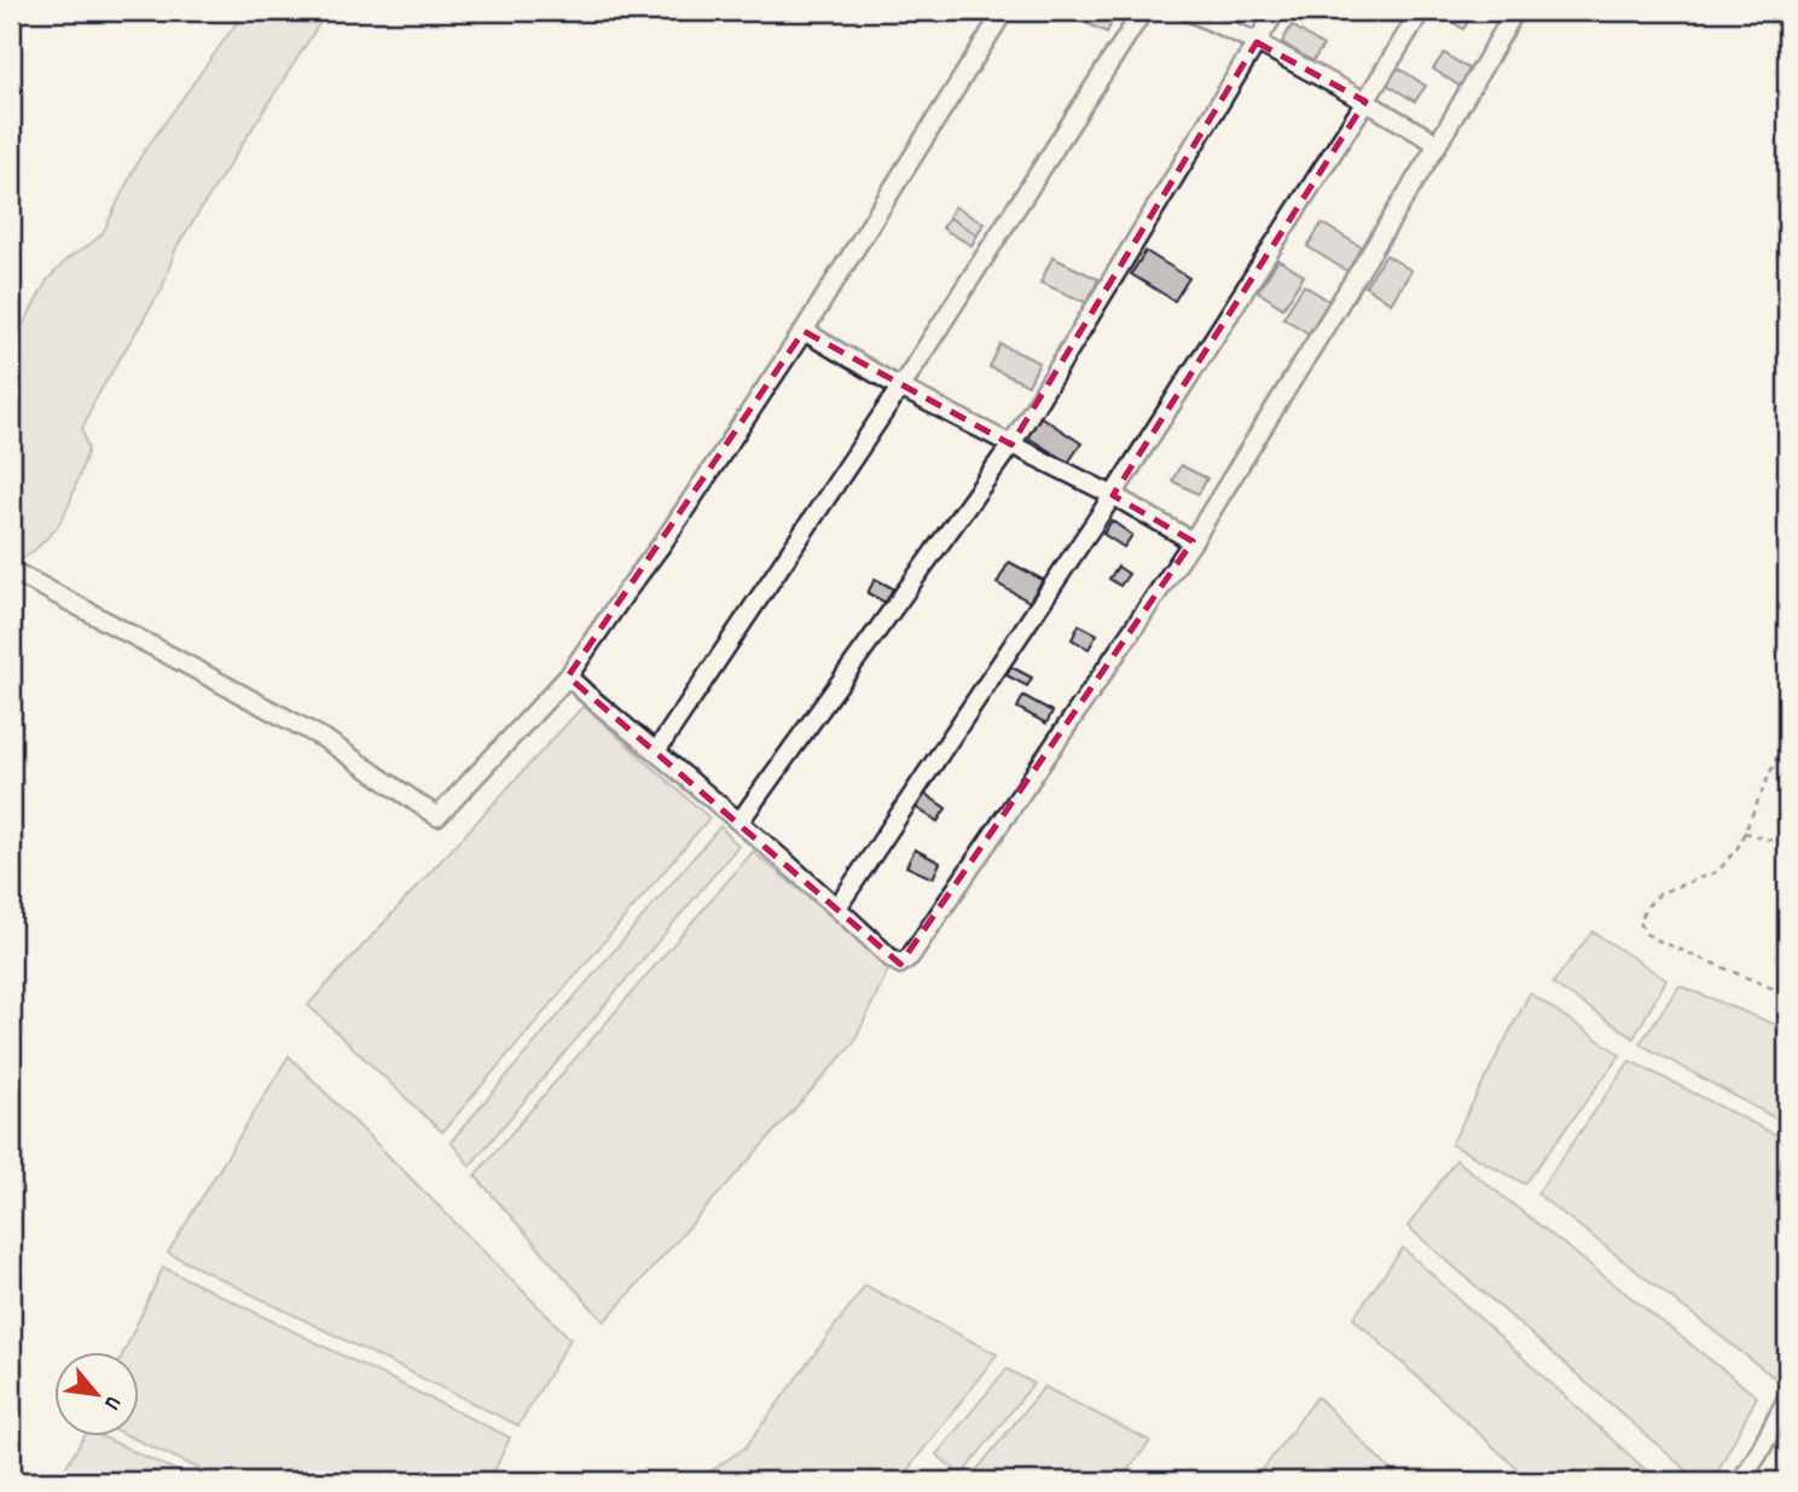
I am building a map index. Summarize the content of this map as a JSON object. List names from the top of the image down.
{
  "north": "bottom right"
}
